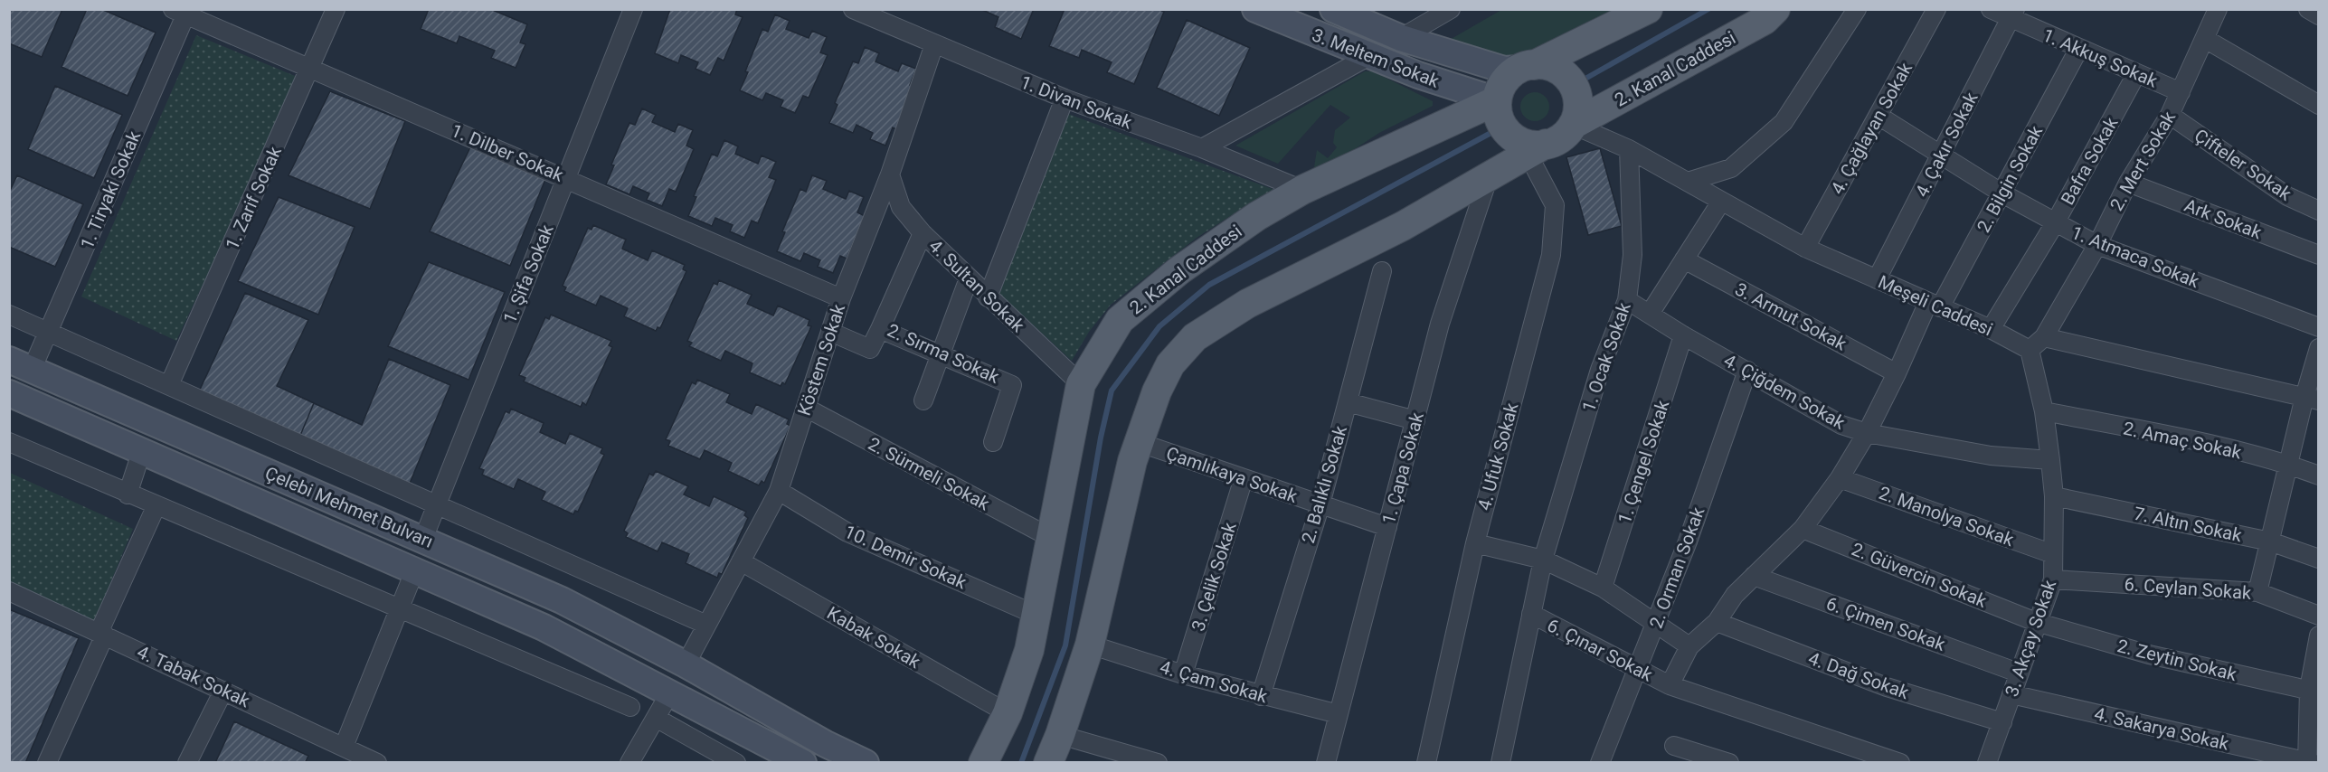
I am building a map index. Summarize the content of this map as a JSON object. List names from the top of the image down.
{
  "streets": {
    "main road": ["3. Meltem Sokak", "2. Kanal Caddesi", "Çelebi Mehmet Bulvarı"],
    "street": [
      "1. Akkuş Sokak",
      "1. Divan Sokak",
      "4. Çağlayan Sokak",
      "4. Çakır Sokak",
      "1. Dilber Sokak",
      "Bafra Sokak",
      "2. Mert Sokak",
      "Çifteler Sokak",
      "2. Bilgin Sokak",
      "1. Tiryaki Sokak",
      "1. Zarif Sokak",
      "Ark Sokak",
      "1. Atmaca Sokak",
      "1. Şifa Sokak",
      "4. Sultan Sokak",
      "Meşeli Caddesi",
      "3. Armut Sokak",
      "2. Sırma Sokak",
      "1. Ocak Sokak",
      "Köstem Sokak",
      "4. Çiğdem Sokak",
      "2. Amaç Sokak",
      "4. Ufuk Sokak",
      "1. Çengel Sokak",
      "1. Çapa Sokak",
      "2. Sürmeli Sokak",
      "Çamlıkaya Sokak",
      "2. Balıklı Sokak",
      "2. Manolya Sokak",
      "7. Altın Sokak",
      "10. Demir Sokak",
      "2. Orman Sokak",
      "2. Güvercin Sokak",
      "3. Çelik Sokak",
      "6. Ceylan Sokak",
      "6. Çimen Sokak",
      "Kabak Sokak",
      "3. Akçay Sokak",
      "6. Çınar Sokak",
      "2. Zeytin Sokak",
      "4. Dağ Sokak",
      "4. Tabak Sokak",
      "4. Çam Sokak",
      "4. Sakarya Sokak"
    ]
  },
  "crossings": [
    ["3. Meltem Sokak", "2. Kanal Caddesi"],
    ["3. Meltem Sokak", "Meşeli Caddesi"],
    ["3. Meltem Sokak", "4. Ufuk Sokak"],
    ["1. Akkuş Sokak", "4. Çakır Sokak"],
    ["1. Akkuş Sokak", "Bafra Sokak"],
    ["1. Akkuş Sokak", "2. Mert Sokak"],
    ["1. Akkuş Sokak", "2. Bilgin Sokak"],
    ["2. Kanal Caddesi", "1. Divan Sokak"],
    ["2. Kanal Caddesi", "4. Sultan Sokak"],
    ["2. Kanal Caddesi", "Meşeli Caddesi"],
    ["2. Kanal Caddesi", "4. Ufuk Sokak"],
    ["2. Kanal Caddesi", "2. Sürmeli Sokak"],
    ["2. Kanal Caddesi", "10. Demir Sokak"],
    ["2. Kanal Caddesi", "Kabak Sokak"],
    ["1. Divan Sokak", "Köstem Sokak"],
    ["4. Çağlayan Sokak", "1. Atmaca Sokak"],
    ["4. Çağlayan Sokak", "Meşeli Caddesi"],
    ["4. Çakır Sokak", "1. Atmaca Sokak"],
    ["4. Çakır Sokak", "Meşeli Caddesi"],
    ["1. Dilber Sokak", "1. Tiryaki Sokak"],
    ["1. Dilber Sokak", "1. Zarif Sokak"],
    ["1. Dilber Sokak", "1. Şifa Sokak"],
    ["1. Dilber Sokak", "Köstem Sokak"],
    ["Bafra Sokak", "1. Atmaca Sokak"],
    ["Bafra Sokak", "Meşeli Caddesi"],
    ["2. Mert Sokak", "Çifteler Sokak"],
    ["2. Mert Sokak", "Ark Sokak"],
    ["2. Mert Sokak", "1. Atmaca Sokak"],
    ["2. Bilgin Sokak", "1. Atmaca Sokak"],
    ["2. Bilgin Sokak", "Meşeli Caddesi"],
    ["2. Bilgin Sokak", "3. Armut Sokak"],
    ["2. Bilgin Sokak", "4. Çiğdem Sokak"],
    ["2. Bilgin Sokak", "2. Manolya Sokak"],
    ["2. Bilgin Sokak", "2. Güvercin Sokak"],
    ["2. Bilgin Sokak", "6. Çimen Sokak"],
    ["2. Bilgin Sokak", "4. Dağ Sokak"],
    ["1. Tiryaki Sokak", "Çelebi Mehmet Bulvarı"],
    ["1. Şifa Sokak", "Çelebi Mehmet Bulvarı"],
    ["4. Sultan Sokak", "2. Sırma Sokak"],
    ["4. Sultan Sokak", "Köstem Sokak"],
    ["Meşeli Caddesi", "1. Ocak Sokak"],
    ["Meşeli Caddesi", "4. Ufuk Sokak"],
    ["Meşeli Caddesi", "3. Akçay Sokak"],
    ["1. Ocak Sokak", "4. Çiğdem Sokak"],
    ["1. Ocak Sokak", "6. Çınar Sokak"],
    ["Köstem Sokak", "2. Sürmeli Sokak"],
    ["Köstem Sokak", "Çelebi Mehmet Bulvarı"],
    ["Köstem Sokak", "10. Demir Sokak"],
    ["Köstem Sokak", "Kabak Sokak"],
    ["4. Çiğdem Sokak", "1. Çengel Sokak"],
    ["4. Çiğdem Sokak", "2. Orman Sokak"],
    ["4. Çiğdem Sokak", "3. Akçay Sokak"],
    ["2. Amaç Sokak", "3. Akçay Sokak"],
    ["1. Çapa Sokak", "Çamlıkaya Sokak"],
    ["1. Çapa Sokak", "4. Çam Sokak"],
    ["Çamlıkaya Sokak", "2. Balıklı Sokak"],
    ["Çamlıkaya Sokak", "3. Çelik Sokak"],
    ["2. Balıklı Sokak", "4. Çam Sokak"],
    ["2. Manolya Sokak", "3. Akçay Sokak"],
    ["7. Altın Sokak", "3. Akçay Sokak"],
    ["2. Orman Sokak", "6. Çınar Sokak"],
    ["2. Güvercin Sokak", "3. Akçay Sokak"],
    ["2. Güvercin Sokak", "2. Zeytin Sokak"],
    ["3. Çelik Sokak", "4. Çam Sokak"],
    ["6. Ceylan Sokak", "3. Akçay Sokak"],
    ["6. Çimen Sokak", "3. Akçay Sokak"],
    ["3. Akçay Sokak", "2. Zeytin Sokak"],
    ["3. Akçay Sokak", "4. Dağ Sokak"],
    ["3. Akçay Sokak", "4. Sakarya Sokak"]
  ]
}
